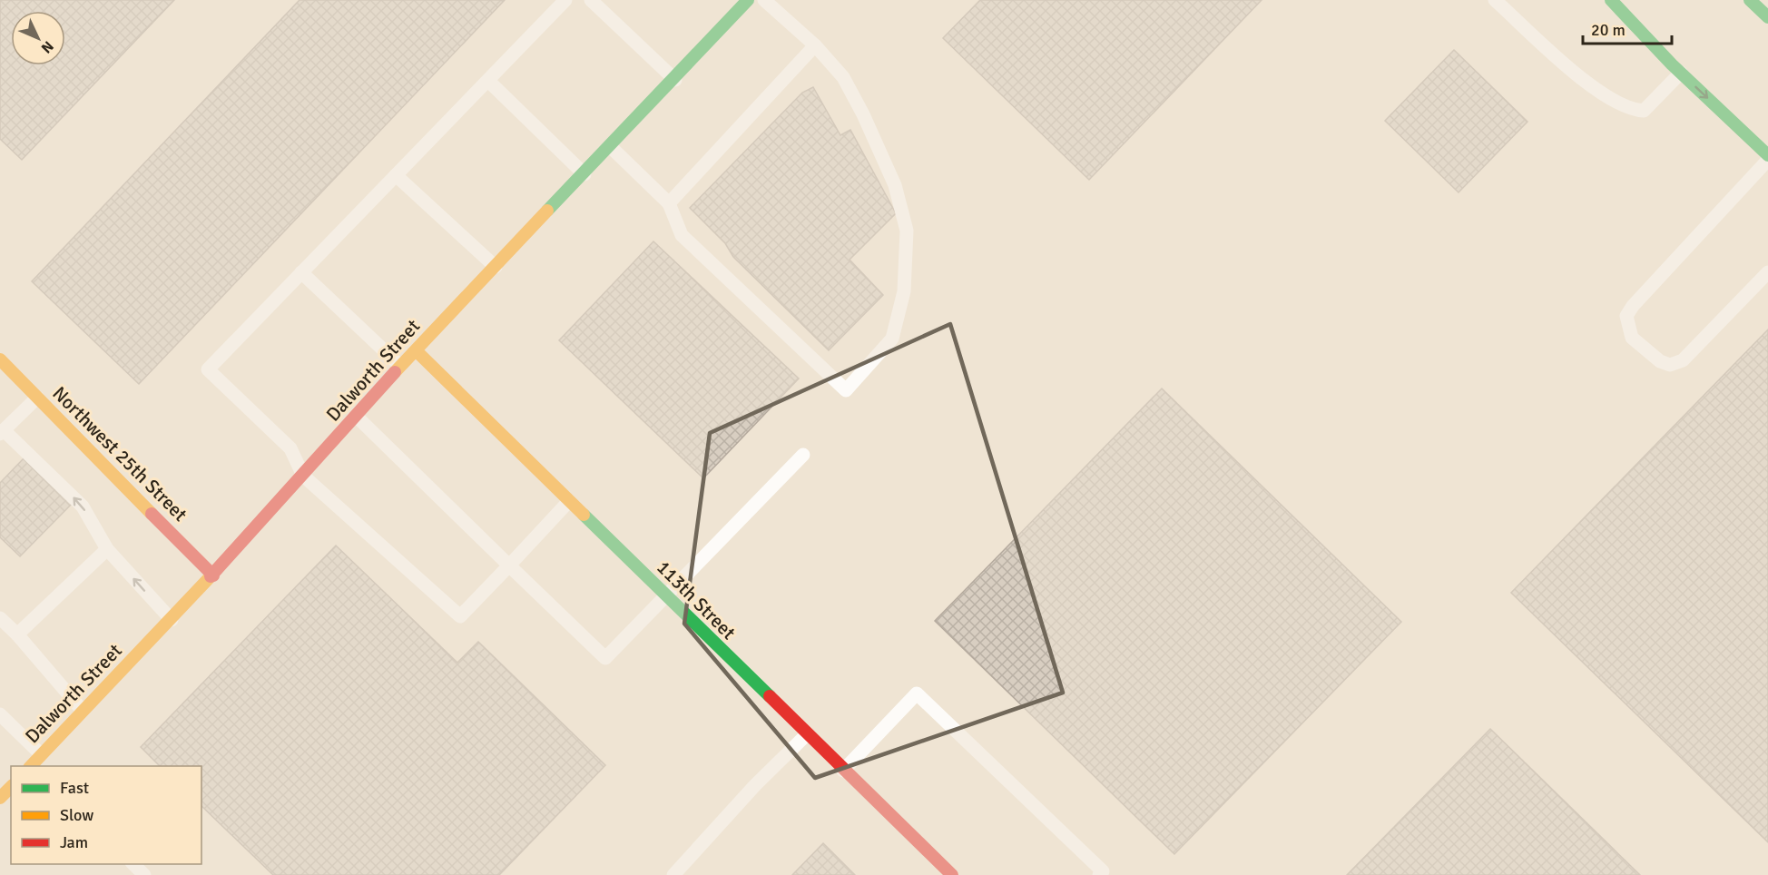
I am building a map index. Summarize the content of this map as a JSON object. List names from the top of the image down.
{
  "streets": {
    "street": ["Dalworth Street", "Northwest 25th Street", "113th Street"]
  },
  "crossings": [
    ["Dalworth Street", "Northwest 25th Street"],
    ["Dalworth Street", "113th Street"]
  ],
  "legend": ["Fast", "Slow", "Jam"],
  "scale_bar": "20 m",
  "north": "bottom right"
}
